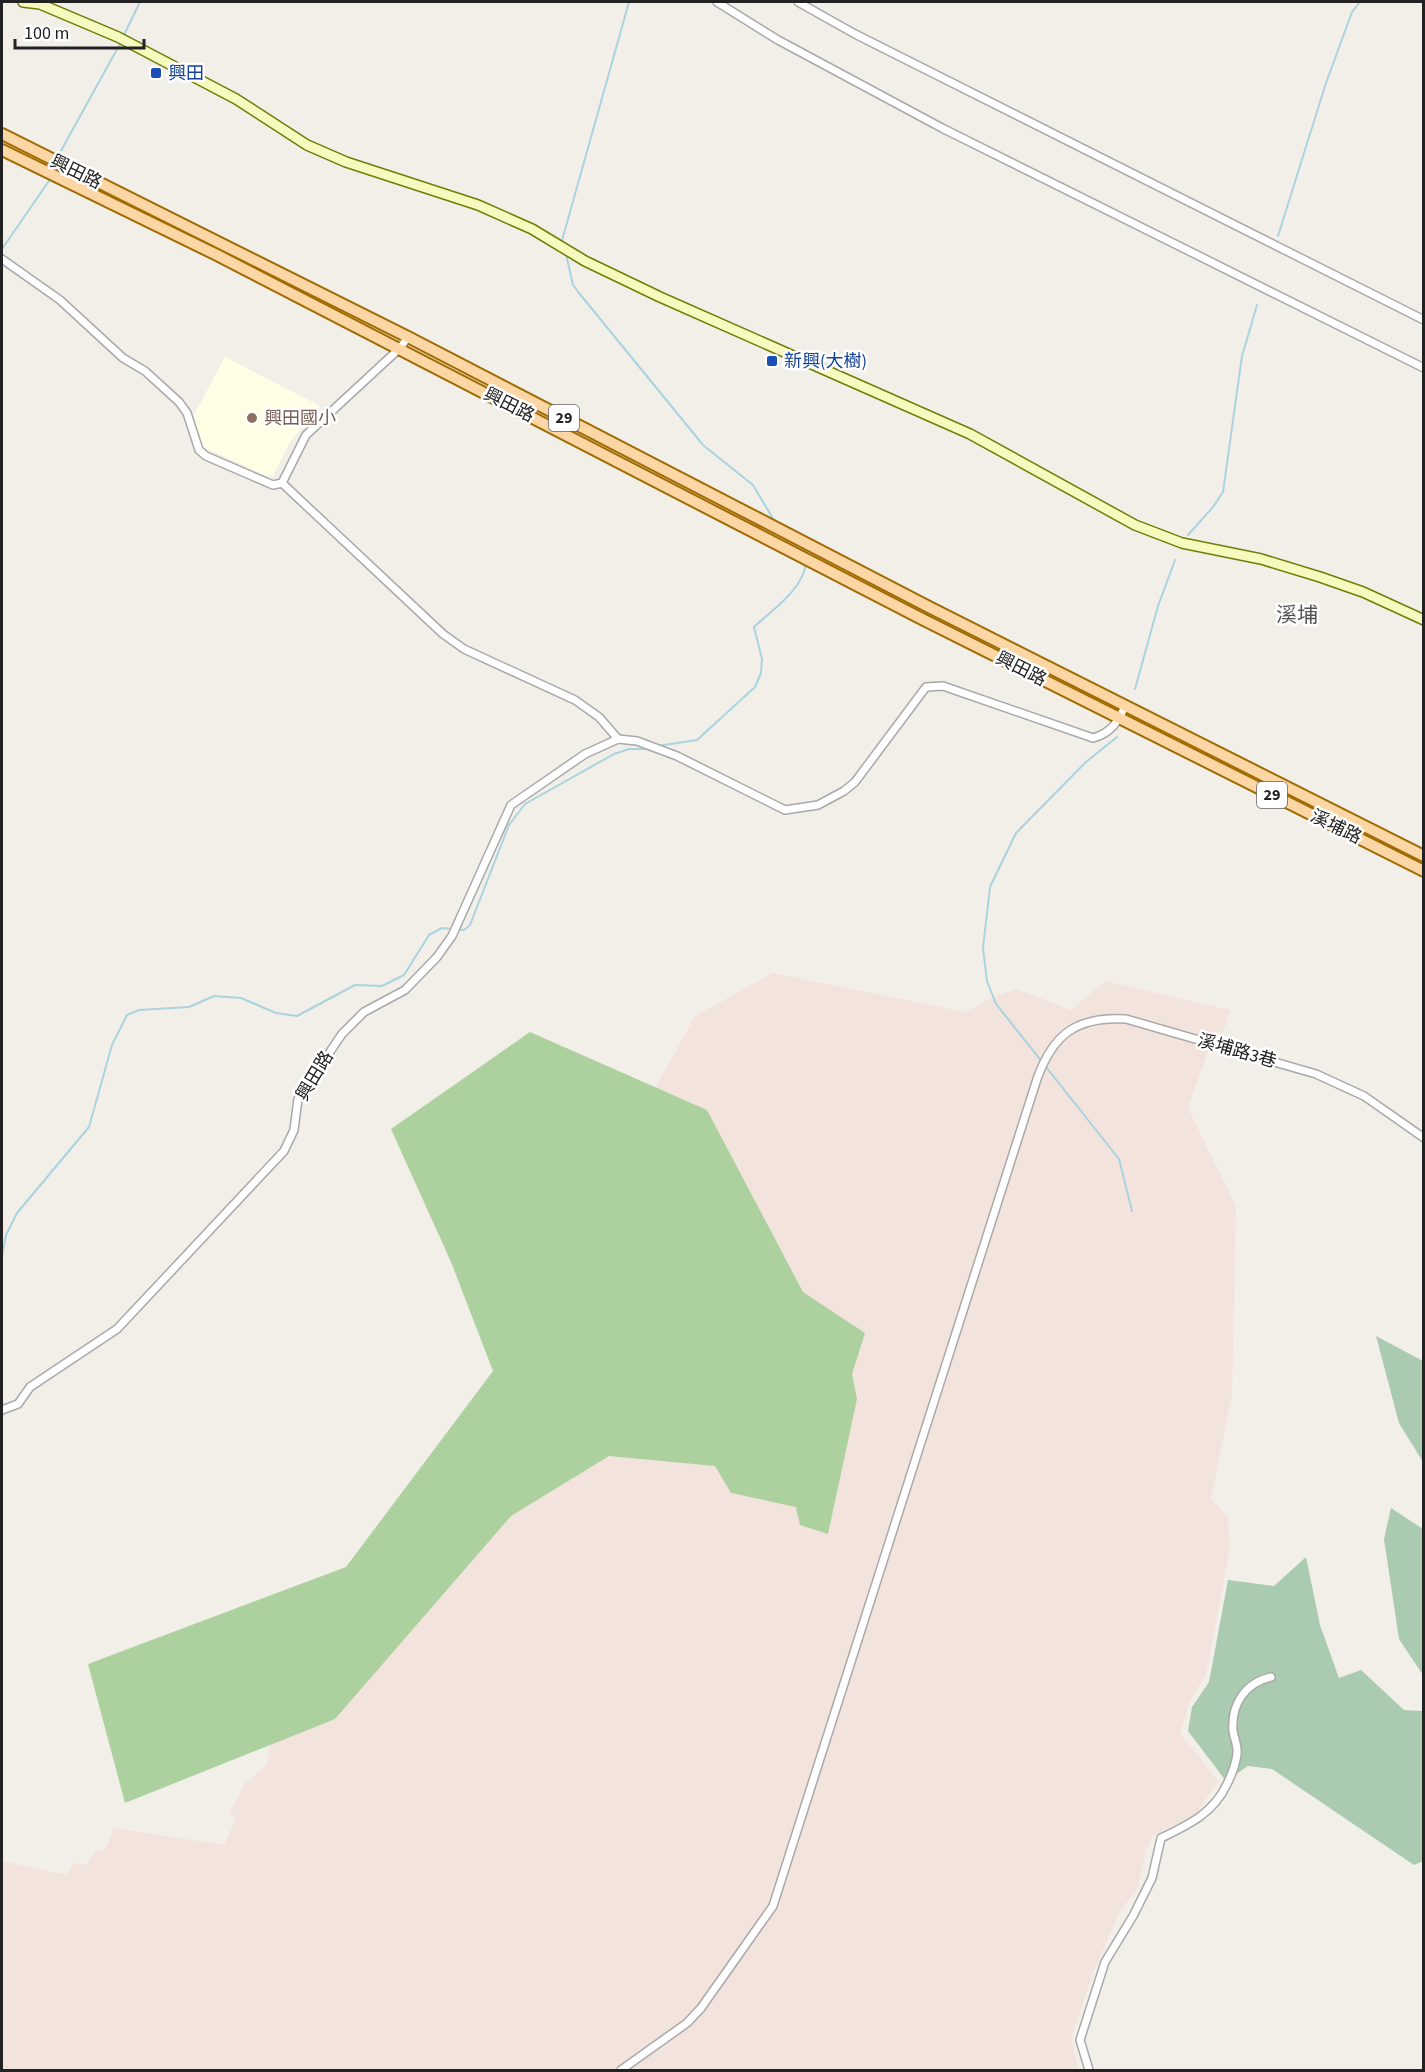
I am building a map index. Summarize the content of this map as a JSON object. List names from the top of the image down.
{
  "streets": {
    "main road": ["興田路", "29", "溪埔路"],
    "street": ["溪埔路3巷"]
  },
  "crossings": [
    ["興田路", "溪埔路"]
  ],
  "districts": ["溪埔"],
  "places": {
    "transit": ["興田", "新興(大樹)"],
    "other": ["興田國小"]
  },
  "scale_bar": "100 m"
}
